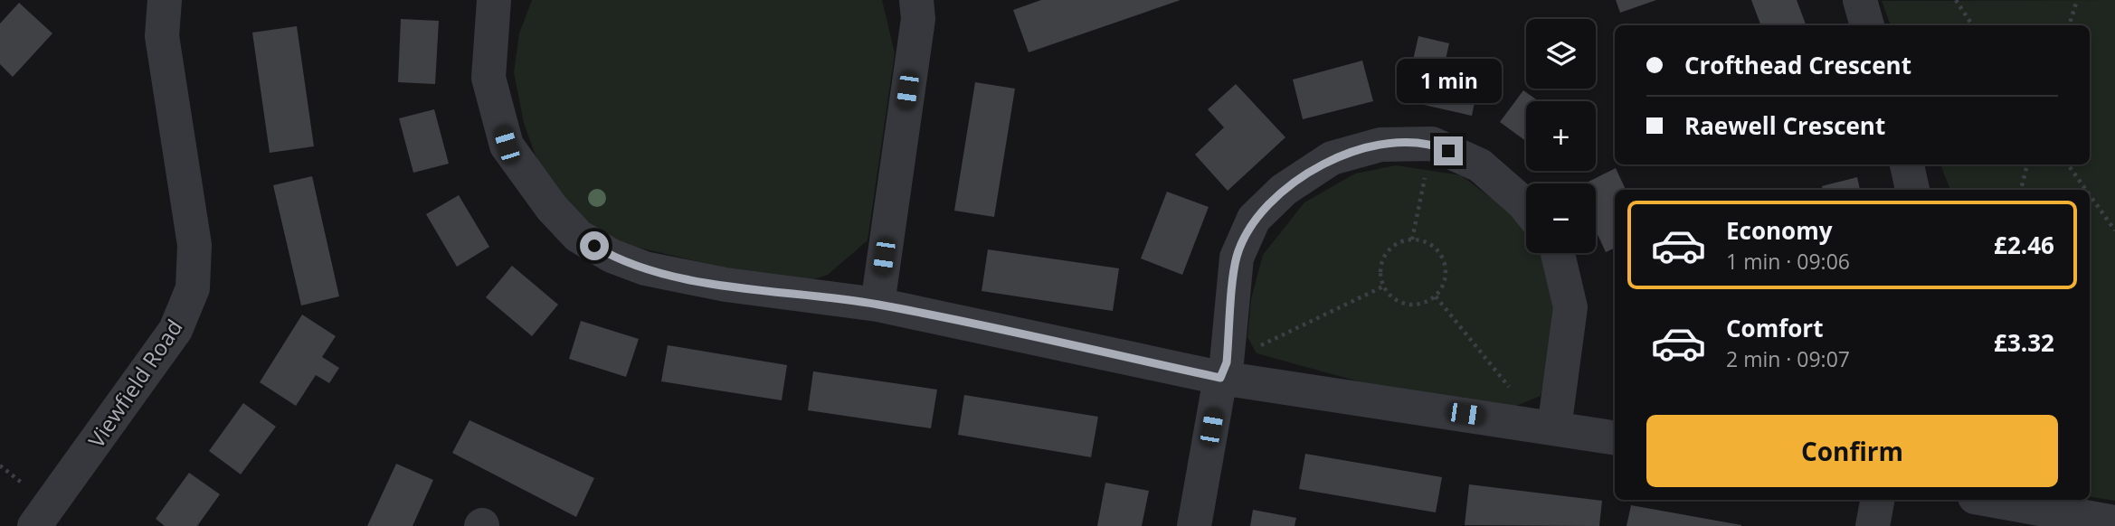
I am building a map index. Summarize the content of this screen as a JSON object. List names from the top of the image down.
{
  "streets": {
    "street": ["Viewfield Road"]
  },
  "page": {
    "map_buttons": ["+", "−"],
    "banner": ["Crofthead Crescent", "Raewell Crescent"],
    "bubble": "1 min",
    "list": [
      {
        "name": "Economy",
        "note": "1 min · 09:06",
        "value": "£2.46"
      },
      {
        "name": "Comfort",
        "note": "2 min · 09:07",
        "value": "£3.32"
      }
    ],
    "buttons": "Confirm"
  }
}
